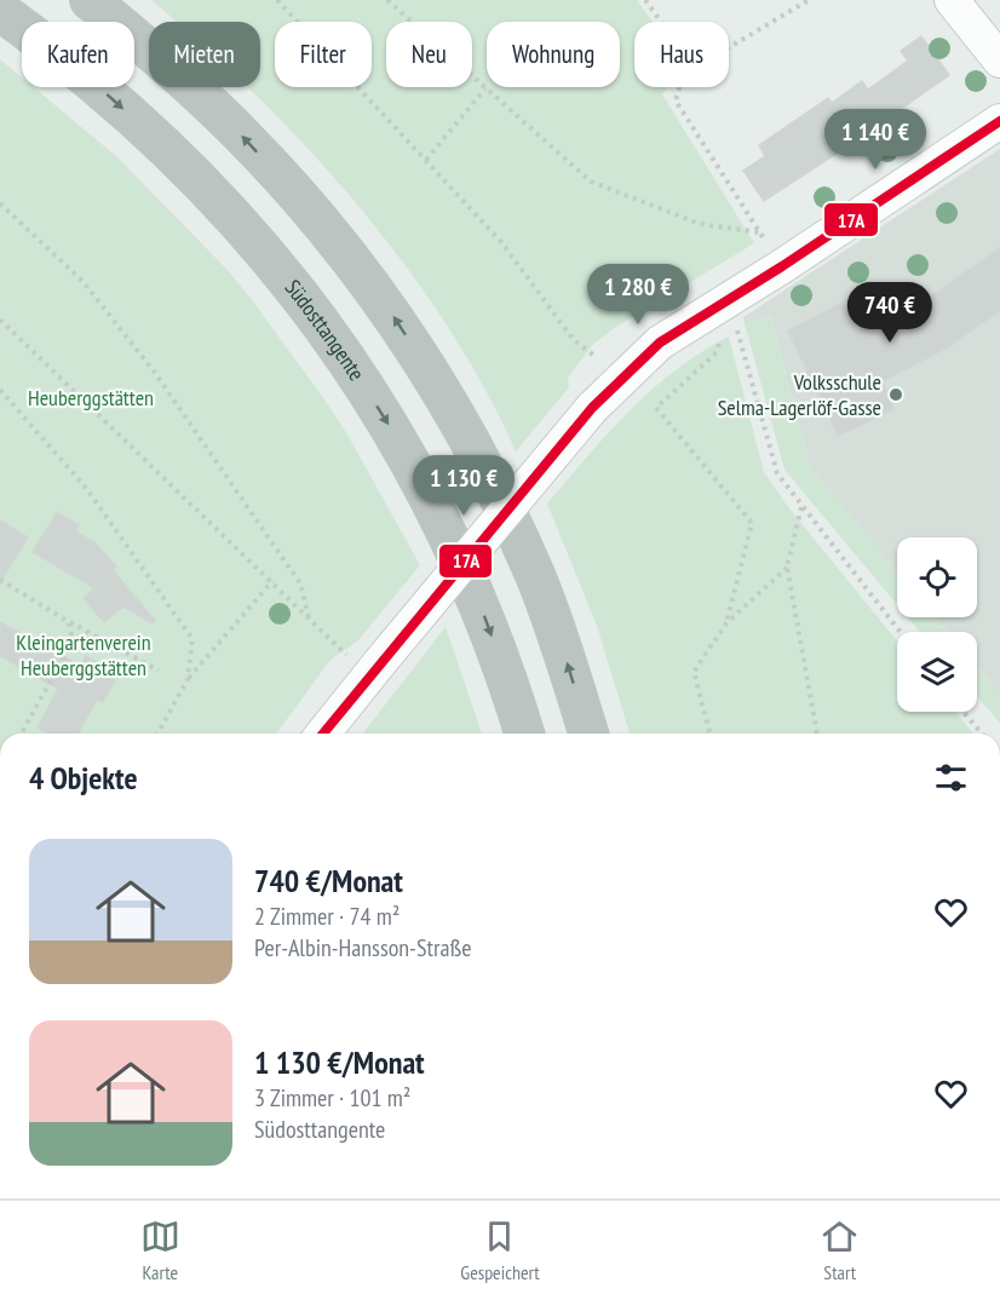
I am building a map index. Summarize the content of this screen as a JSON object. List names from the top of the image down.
{
  "streets": {
    "highway": ["Südosttangente"]
  },
  "parks": ["Heuberggstätten", "Kleingartenverein Heuberggstätten"],
  "places": ["Volksschule Selma-Lagerlöf-Gasse"],
  "lines": ["transit line 17A"],
  "page": {
    "chip": [
      "Kaufen",
      "Mieten",
      "Filter",
      "Neu",
      "Wohnung",
      "Haus"
    ],
    "price": [
      "1 140 €",
      "1 280 €",
      "740 €",
      "1 130 €"
    ],
    "heading": "4 Objekte",
    "list": [
      {
        "name": "740 €/Monat",
        "note": "2 Zimmer · 74 m² · Per-Albin-Hansson-Straße"
      },
      {
        "name": "1 130 €/Monat",
        "note": "3 Zimmer · 101 m² · Südosttangente"
      }
    ],
    "tabs": ["Karte", "Gespeichert", "Start"]
  }
}
